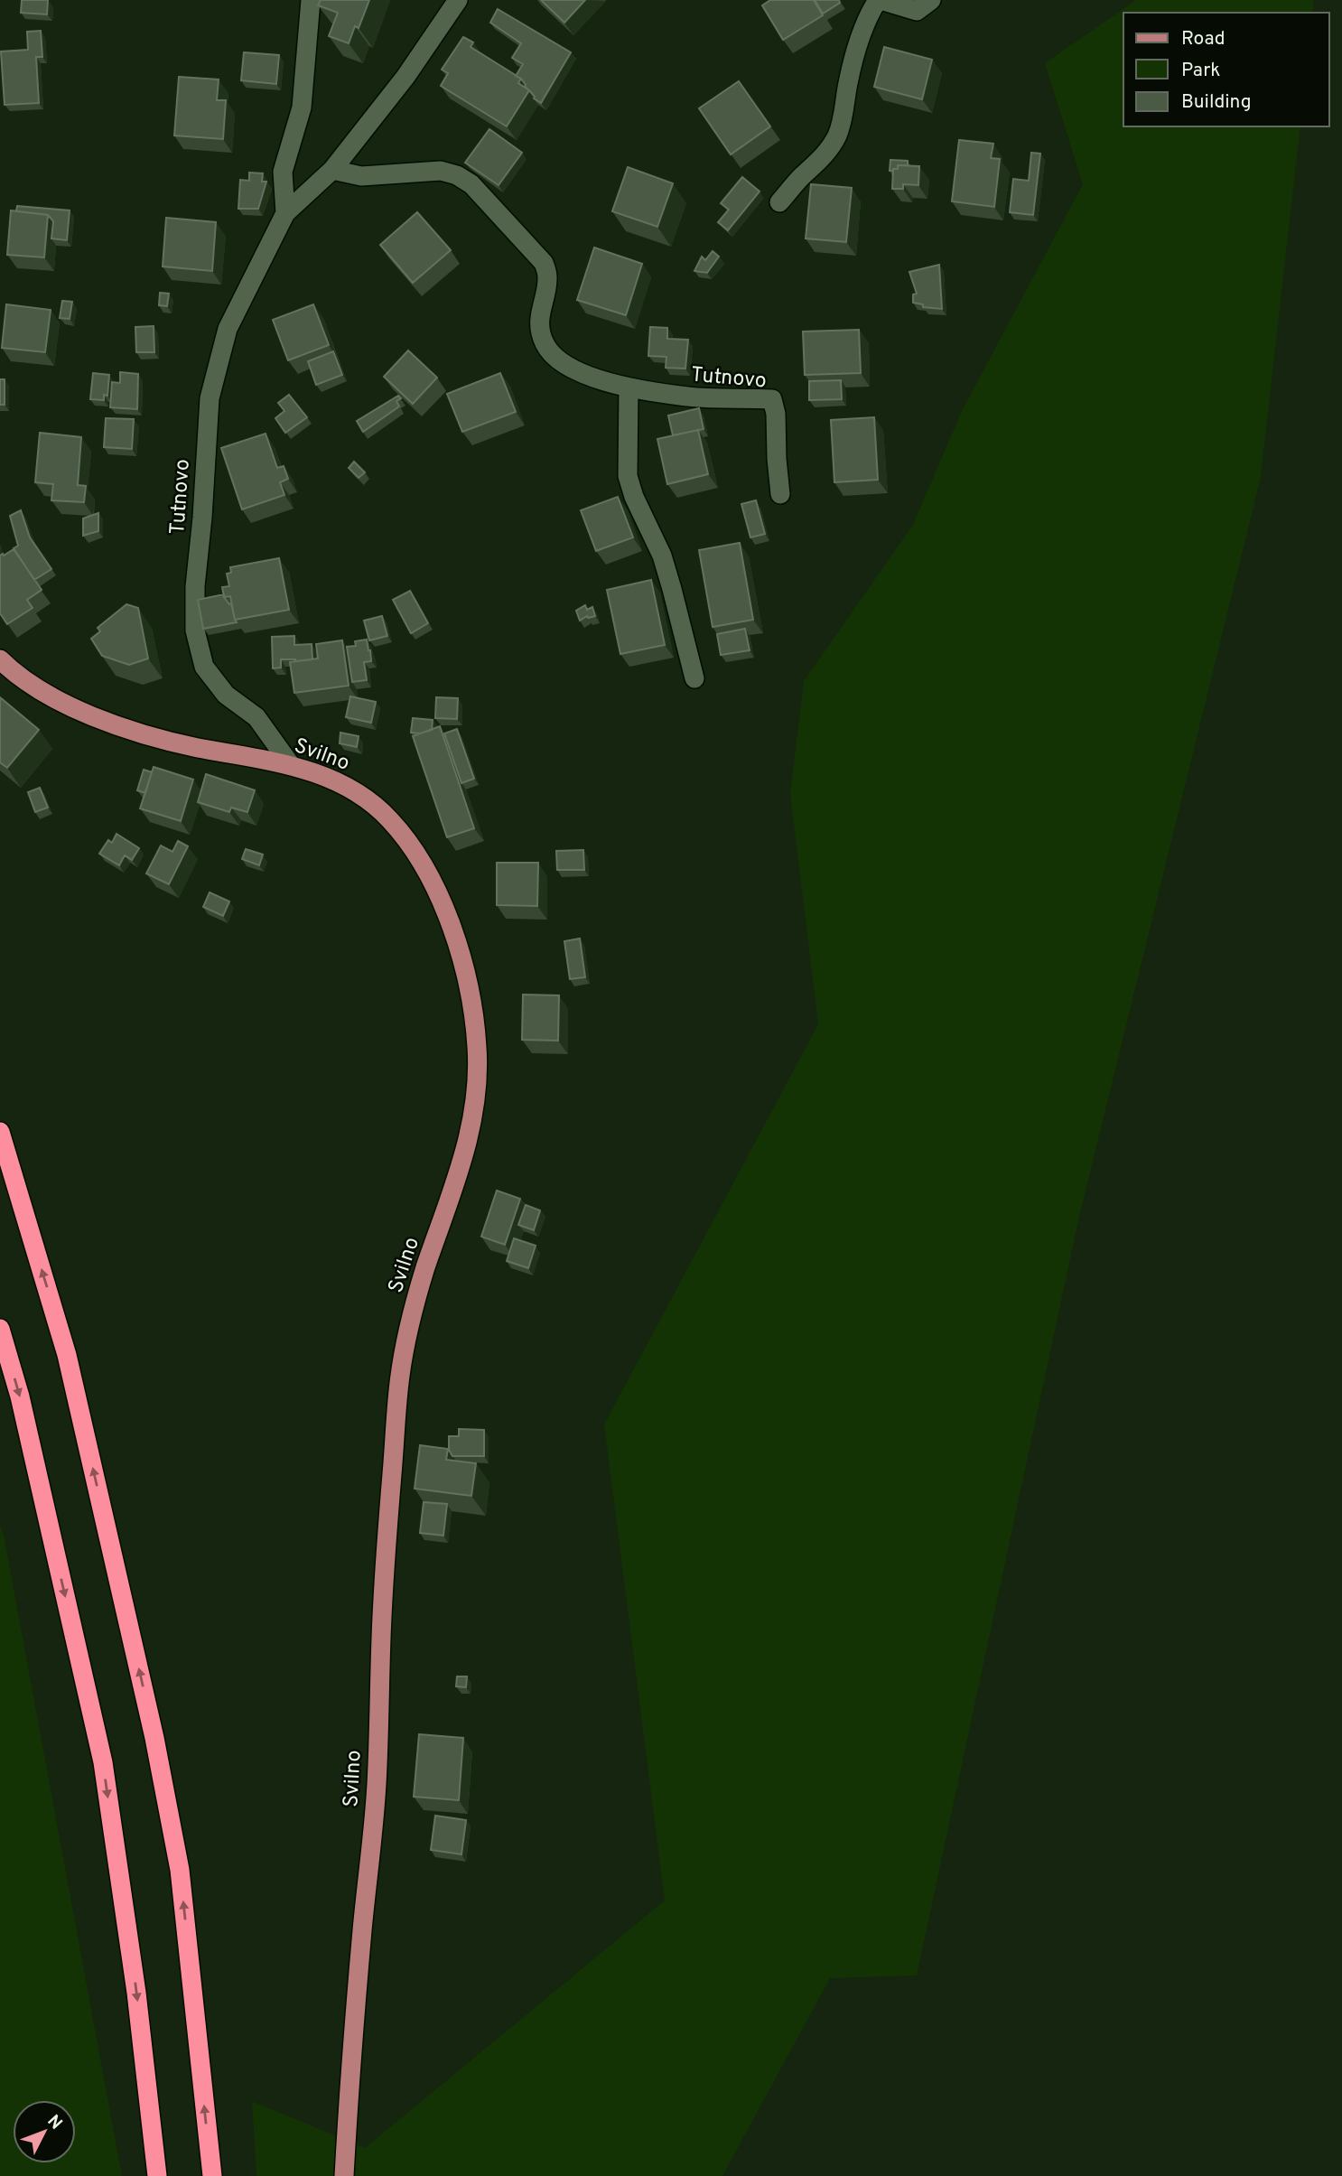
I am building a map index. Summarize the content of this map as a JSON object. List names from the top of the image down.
{
  "streets": {
    "main road": ["Svilno"],
    "street": ["Tutnovo"]
  },
  "crossings": [
    ["Tutnovo", "Svilno"]
  ],
  "legend": ["Road", "Park", "Building"],
  "north": "top right"
}
